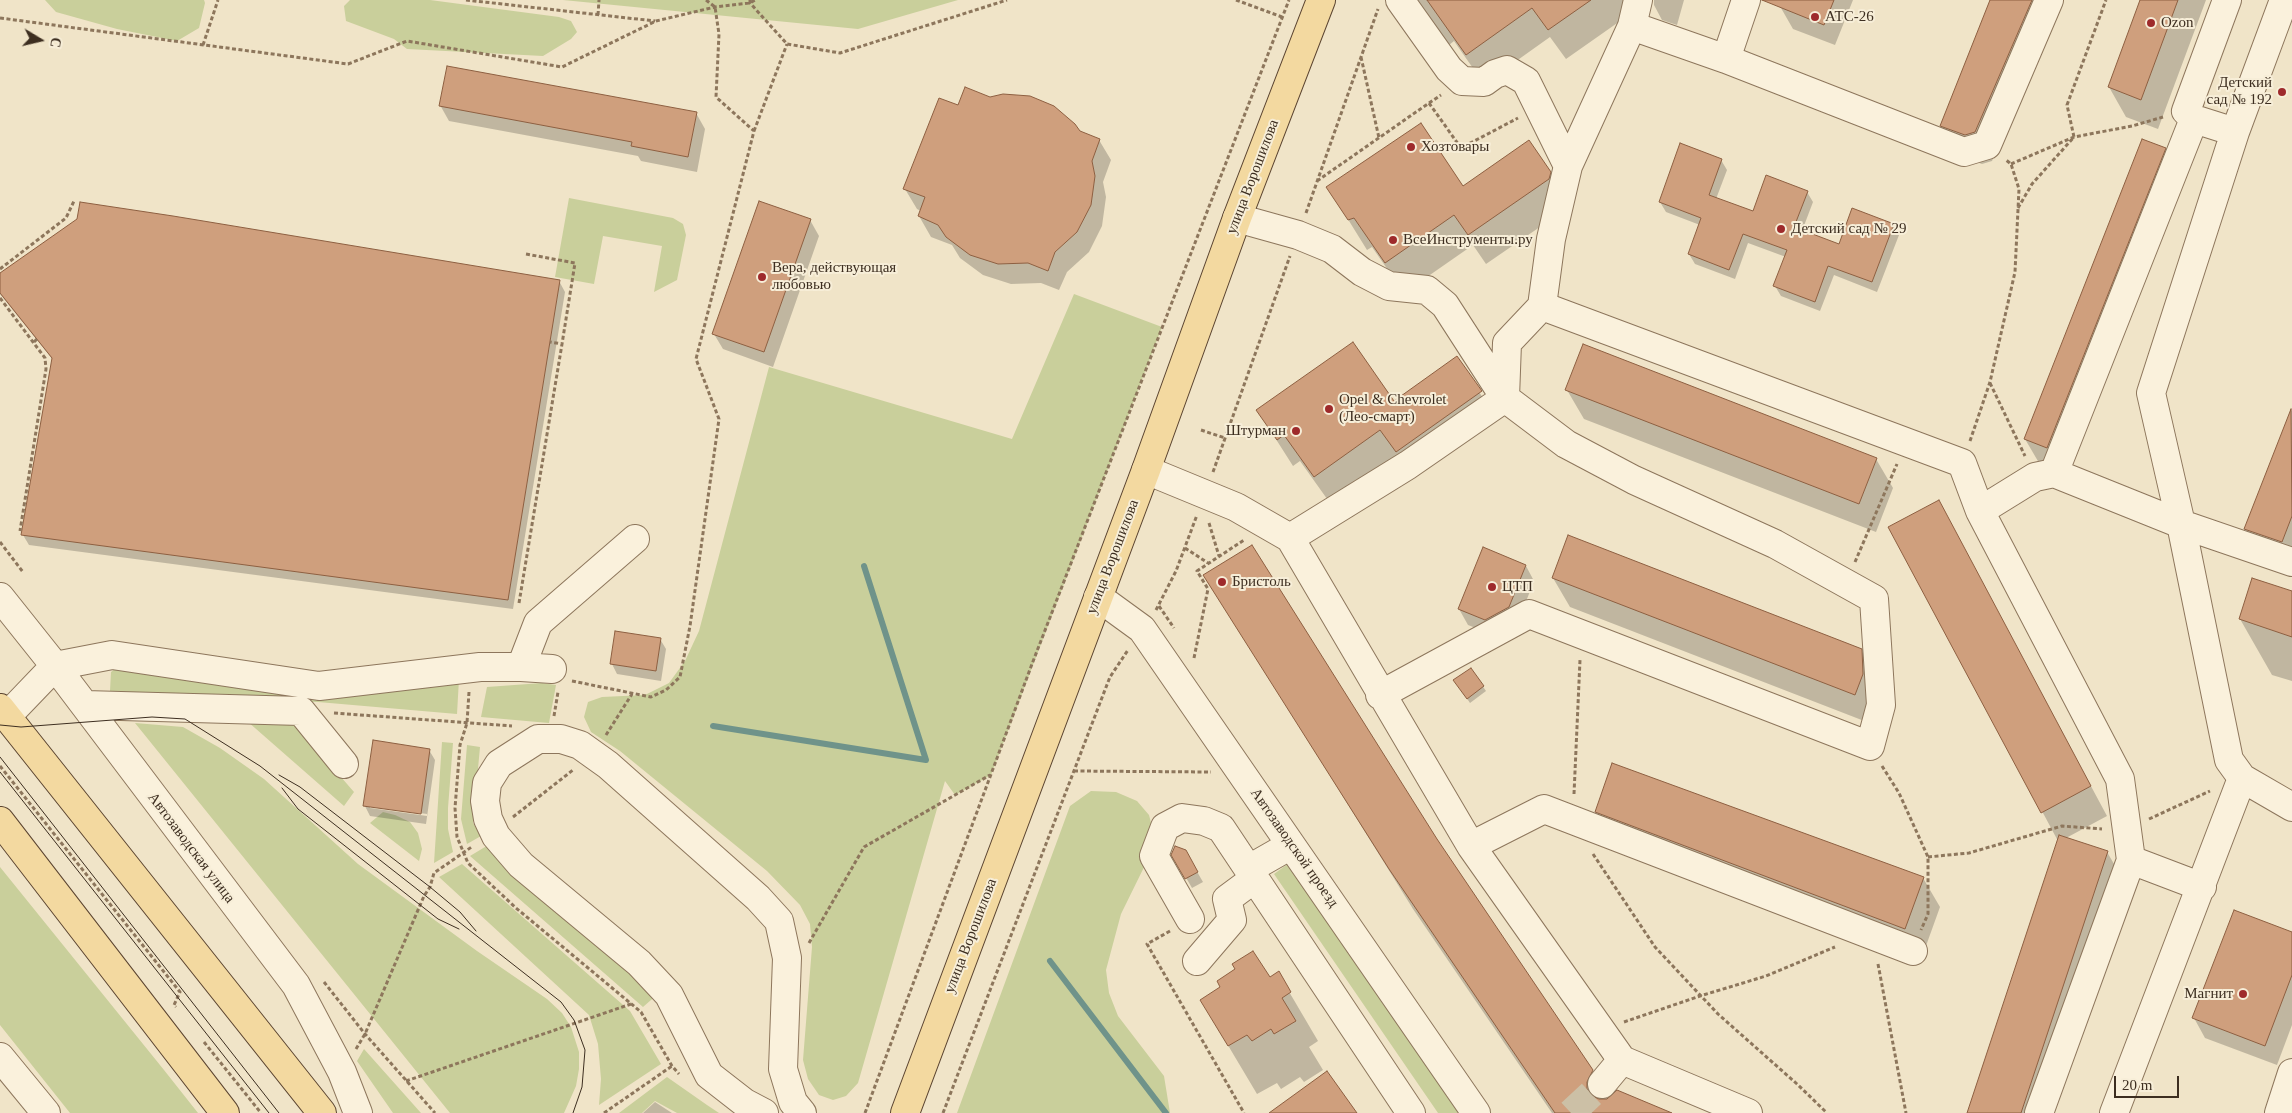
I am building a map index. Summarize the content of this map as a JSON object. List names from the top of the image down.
{
  "streets": {
    "main road": ["улица Ворошилова"],
    "street": ["Автозаводская улица", "Автозаводской проезд"]
  },
  "crossings": [
    ["улица Ворошилова", "Автозаводской проезд"]
  ],
  "places": [
    "АТС-26",
    "Ozon",
    "Детский сад № 192",
    "Хозтовары",
    "Детский сад № 29",
    "ВсеИнструменты.ру",
    "Вера, действующая любовью",
    "Opel & Chevrolet (Лео-смарт)",
    "Штурман",
    "Бристоль",
    "ЦТП",
    "Магнит"
  ],
  "scale_bar": "20 m",
  "north": "right"
}
